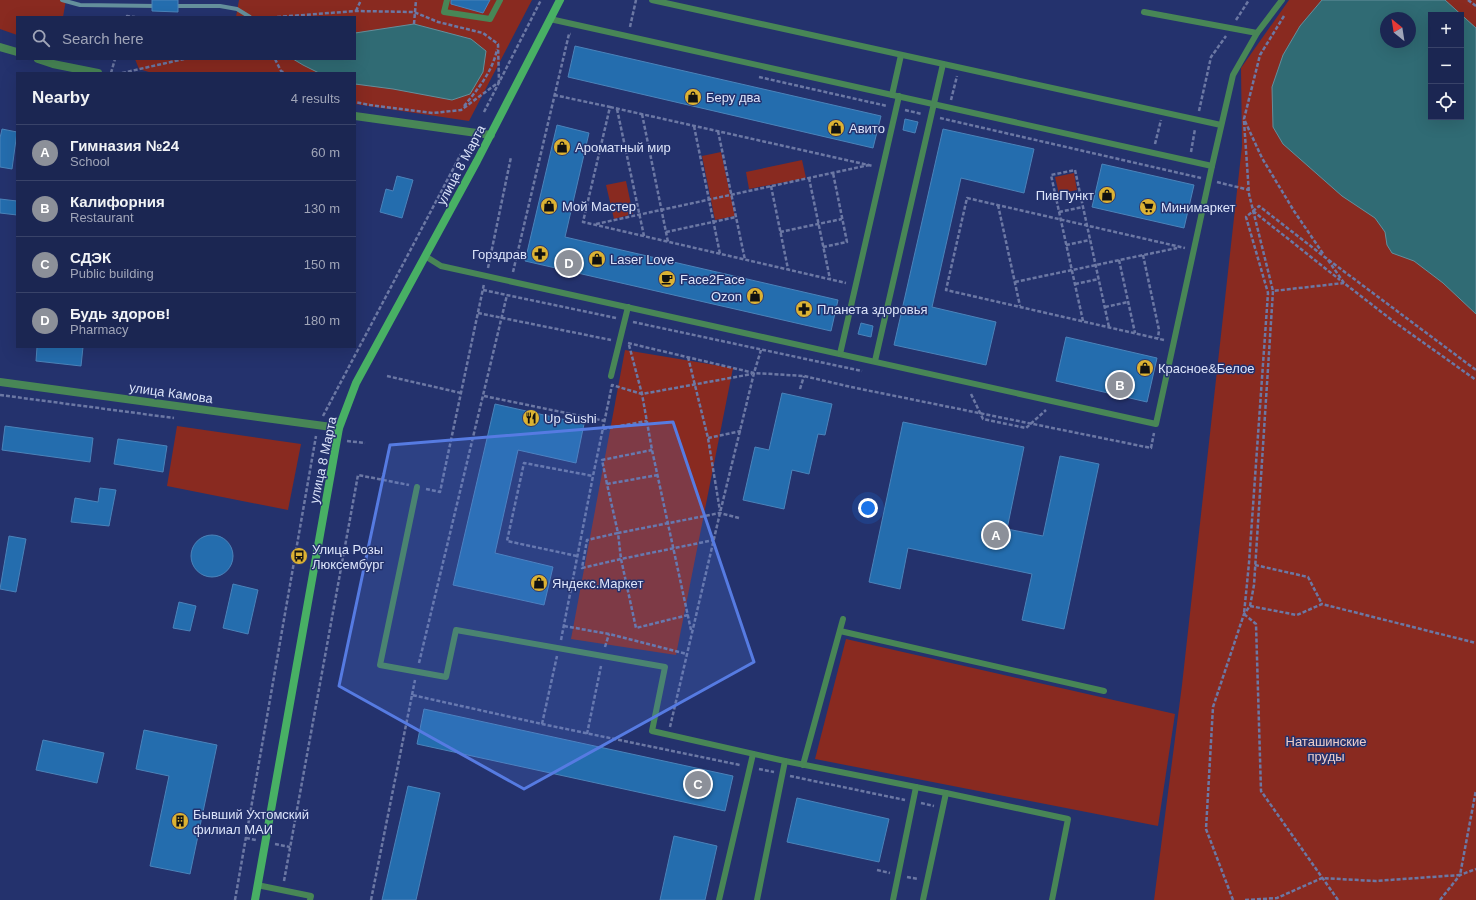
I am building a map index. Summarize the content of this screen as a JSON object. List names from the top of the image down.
{
  "streets": {
    "street": ["улица 8 Марта", "улица Камова"]
  },
  "crossings": [
    ["улица 8 Марта", "улица Камова"]
  ],
  "parks": ["Наташинские пруды"],
  "places": {
    "shop": [
      "Беру два",
      "Авито",
      "Ароматный мир",
      "ПивПункт",
      "Мой Мастер",
      "Laser Love",
      "Ozon",
      "Красное&Белое",
      "Яндекс.Маркет"
    ],
    "supermarket": ["Минимаркет"],
    "pharmacy": ["Горздрав", "Планета здоровья"],
    "cafe": ["Face2Face"],
    "restaurant": ["Up Sushi"],
    "bus stop": ["Улица Розы Люксембург"],
    "building": ["Бывший Ухтомский филиал МАИ"]
  },
  "north": "top left",
  "page": {
    "map_buttons": ["+", "−"],
    "search": "Search here",
    "heading": ["Nearby", "4 results"],
    "list": [
      {
        "mark": "A",
        "name": "Гимназия №24",
        "note": "School",
        "value": "60 m"
      },
      {
        "mark": "B",
        "name": "Калифорния",
        "note": "Restaurant",
        "value": "130 m"
      },
      {
        "mark": "C",
        "name": "СДЭК",
        "note": "Public building",
        "value": "150 m"
      },
      {
        "mark": "D",
        "name": "Будь здоров!",
        "note": "Pharmacy",
        "value": "180 m"
      }
    ],
    "pins": [
      "D",
      "B",
      "A",
      "C"
    ]
  }
}
